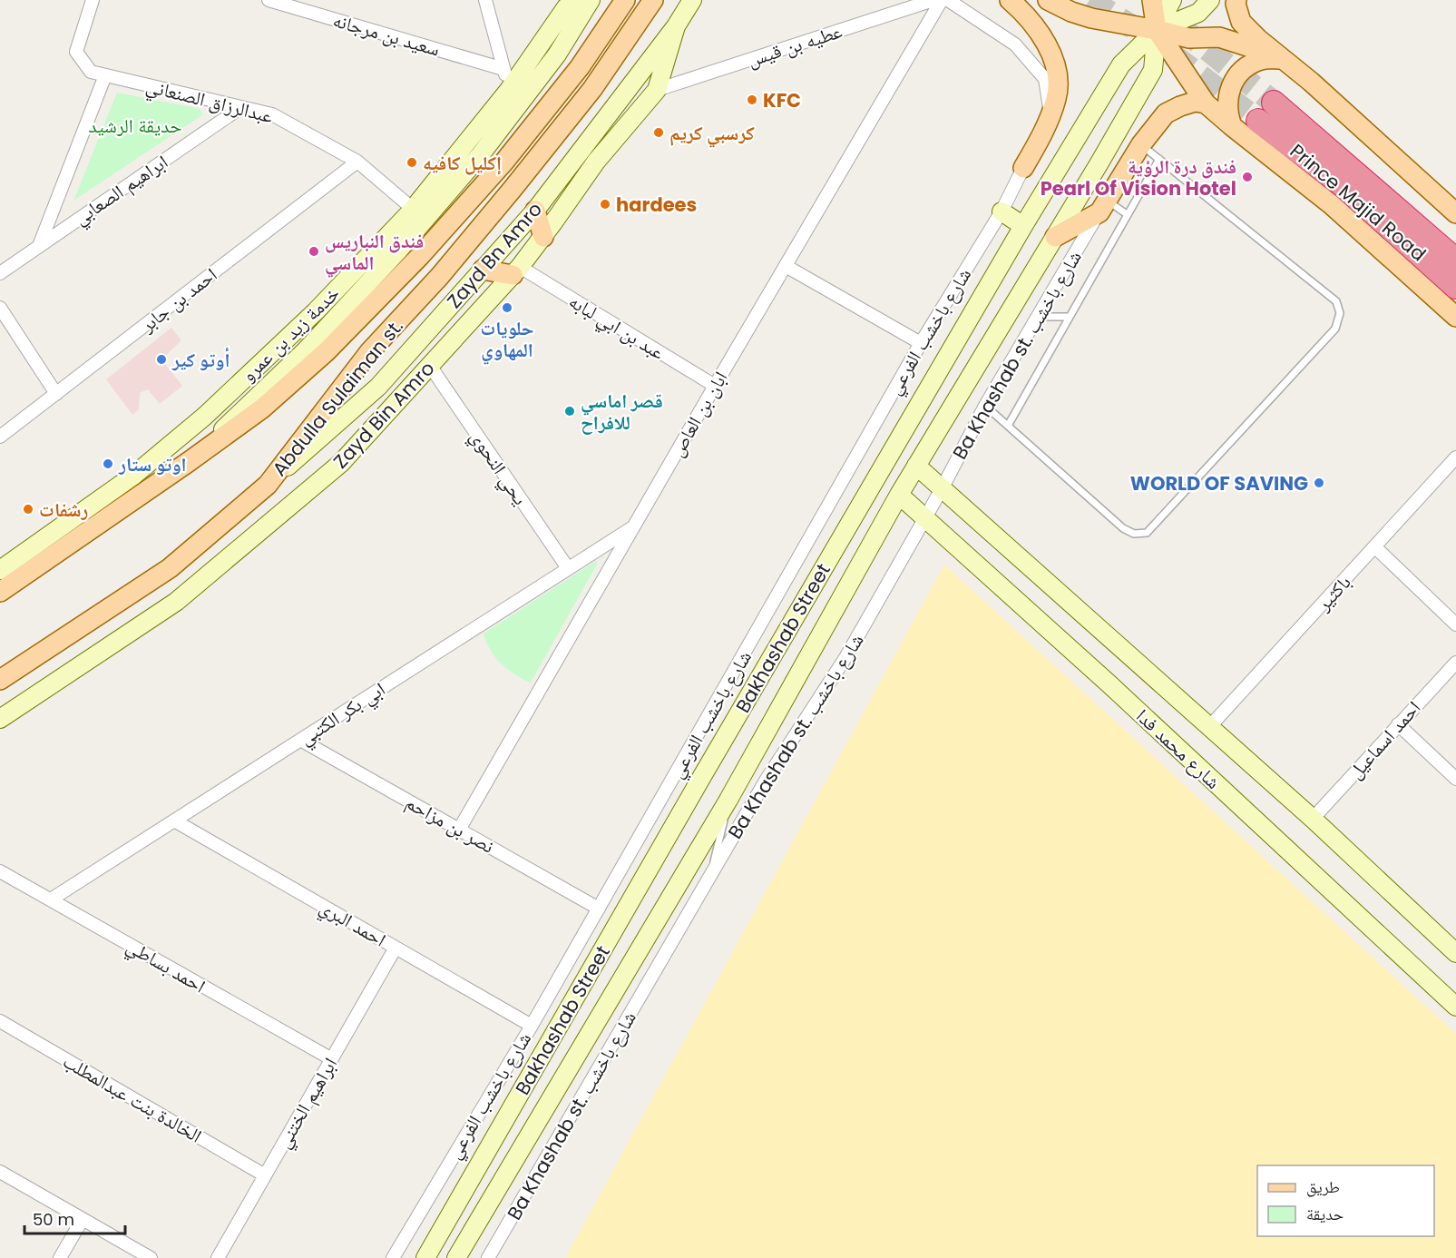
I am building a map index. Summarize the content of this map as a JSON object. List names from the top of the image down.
{
  "streets": {
    "highway": ["Prince Majid Road"],
    "main road": [
      "Zayd Bn Amro",
      "خدمة زيد بن عمرو",
      "Abdulla Sulaiman st.",
      "Zayd Bin Amro",
      "Bakhashab Street",
      "شارع محمد فدا"
    ],
    "street": [
      "سعيد بن مرجانه",
      "عطيه بن قيس",
      "عبدالرزاق الصنعاني",
      "ابراهيم الصعابي",
      "احمد بن جابر",
      "عبد بن ابي لبابه",
      "شارع باخشب الفرعي",
      "Ba Khashab st. شارع باخشب",
      "ابان بن العاص",
      "يحي النحوي",
      "باكثير",
      "ابي بكر الكتبي",
      "احمد اسماعيل",
      "نصر بن مزاحم",
      "احمد البري",
      "احمد بساطي",
      "الخالدة بنت عبدالمطلب",
      "ابراهيم الختني"
    ]
  },
  "crossings": [
    ["عطيه بن قيس", "Zayd Bin Amro"],
    ["عبدالرزاق الصنعاني", "ابراهيم الصعابي"],
    ["عبدالرزاق الصنعاني", "احمد بن جابر"],
    ["عبدالرزاق الصنعاني", "خدمة زيد بن عمرو"],
    ["Zayd Bn Amro", "Abdulla Sulaiman st."],
    ["Zayd Bn Amro", "Zayd Bin Amro"],
    ["عبد بن ابي لبابه", "ابان بن العاص"],
    ["عبد بن ابي لبابه", "Zayd Bin Amro"],
    ["شارع باخشب الفرعي", "Bakhashab Street"],
    ["شارع باخشب الفرعي", "نصر بن مزاحم"],
    ["شارع باخشب الفرعي", "احمد البري"],
    ["Ba Khashab st. شارع باخشب", "شارع محمد فدا"],
    ["ابان بن العاص", "ابي بكر الكتبي"],
    ["ابان بن العاص", "نصر بن مزاحم"],
    ["Zayd Bin Amro", "يحي النحوي"],
    ["يحي النحوي", "ابي بكر الكتبي"],
    ["باكثير", "شارع محمد فدا"],
    ["Bakhashab Street", "شارع محمد فدا"],
    ["ابي بكر الكتبي", "نصر بن مزاحم"],
    ["ابي بكر الكتبي", "احمد البري"],
    ["ابي بكر الكتبي", "احمد بساطي"],
    ["احمد اسماعيل", "شارع محمد فدا"],
    ["احمد البري", "ابراهيم الختني"],
    ["احمد بساطي", "ابراهيم الختني"],
    ["الخالدة بنت عبدالمطلب", "ابراهيم الختني"]
  ],
  "parks": ["حديقة الرشيد"],
  "places": [
    "KFC",
    "كرسبي كريم",
    "إكليل كافيه",
    "فندق درة الرؤية Pearl Of Vision Hotel",
    "hardees",
    "فندق النباريس الماسي",
    "حلويات المهاوي",
    "أوتو كير",
    "قصر اماسي للافراح",
    "اوتو ستار",
    "WORLD OF SAVING",
    "رشفات"
  ],
  "legend": ["طريق", "حديقة"],
  "scale_bar": "50 m"
}
